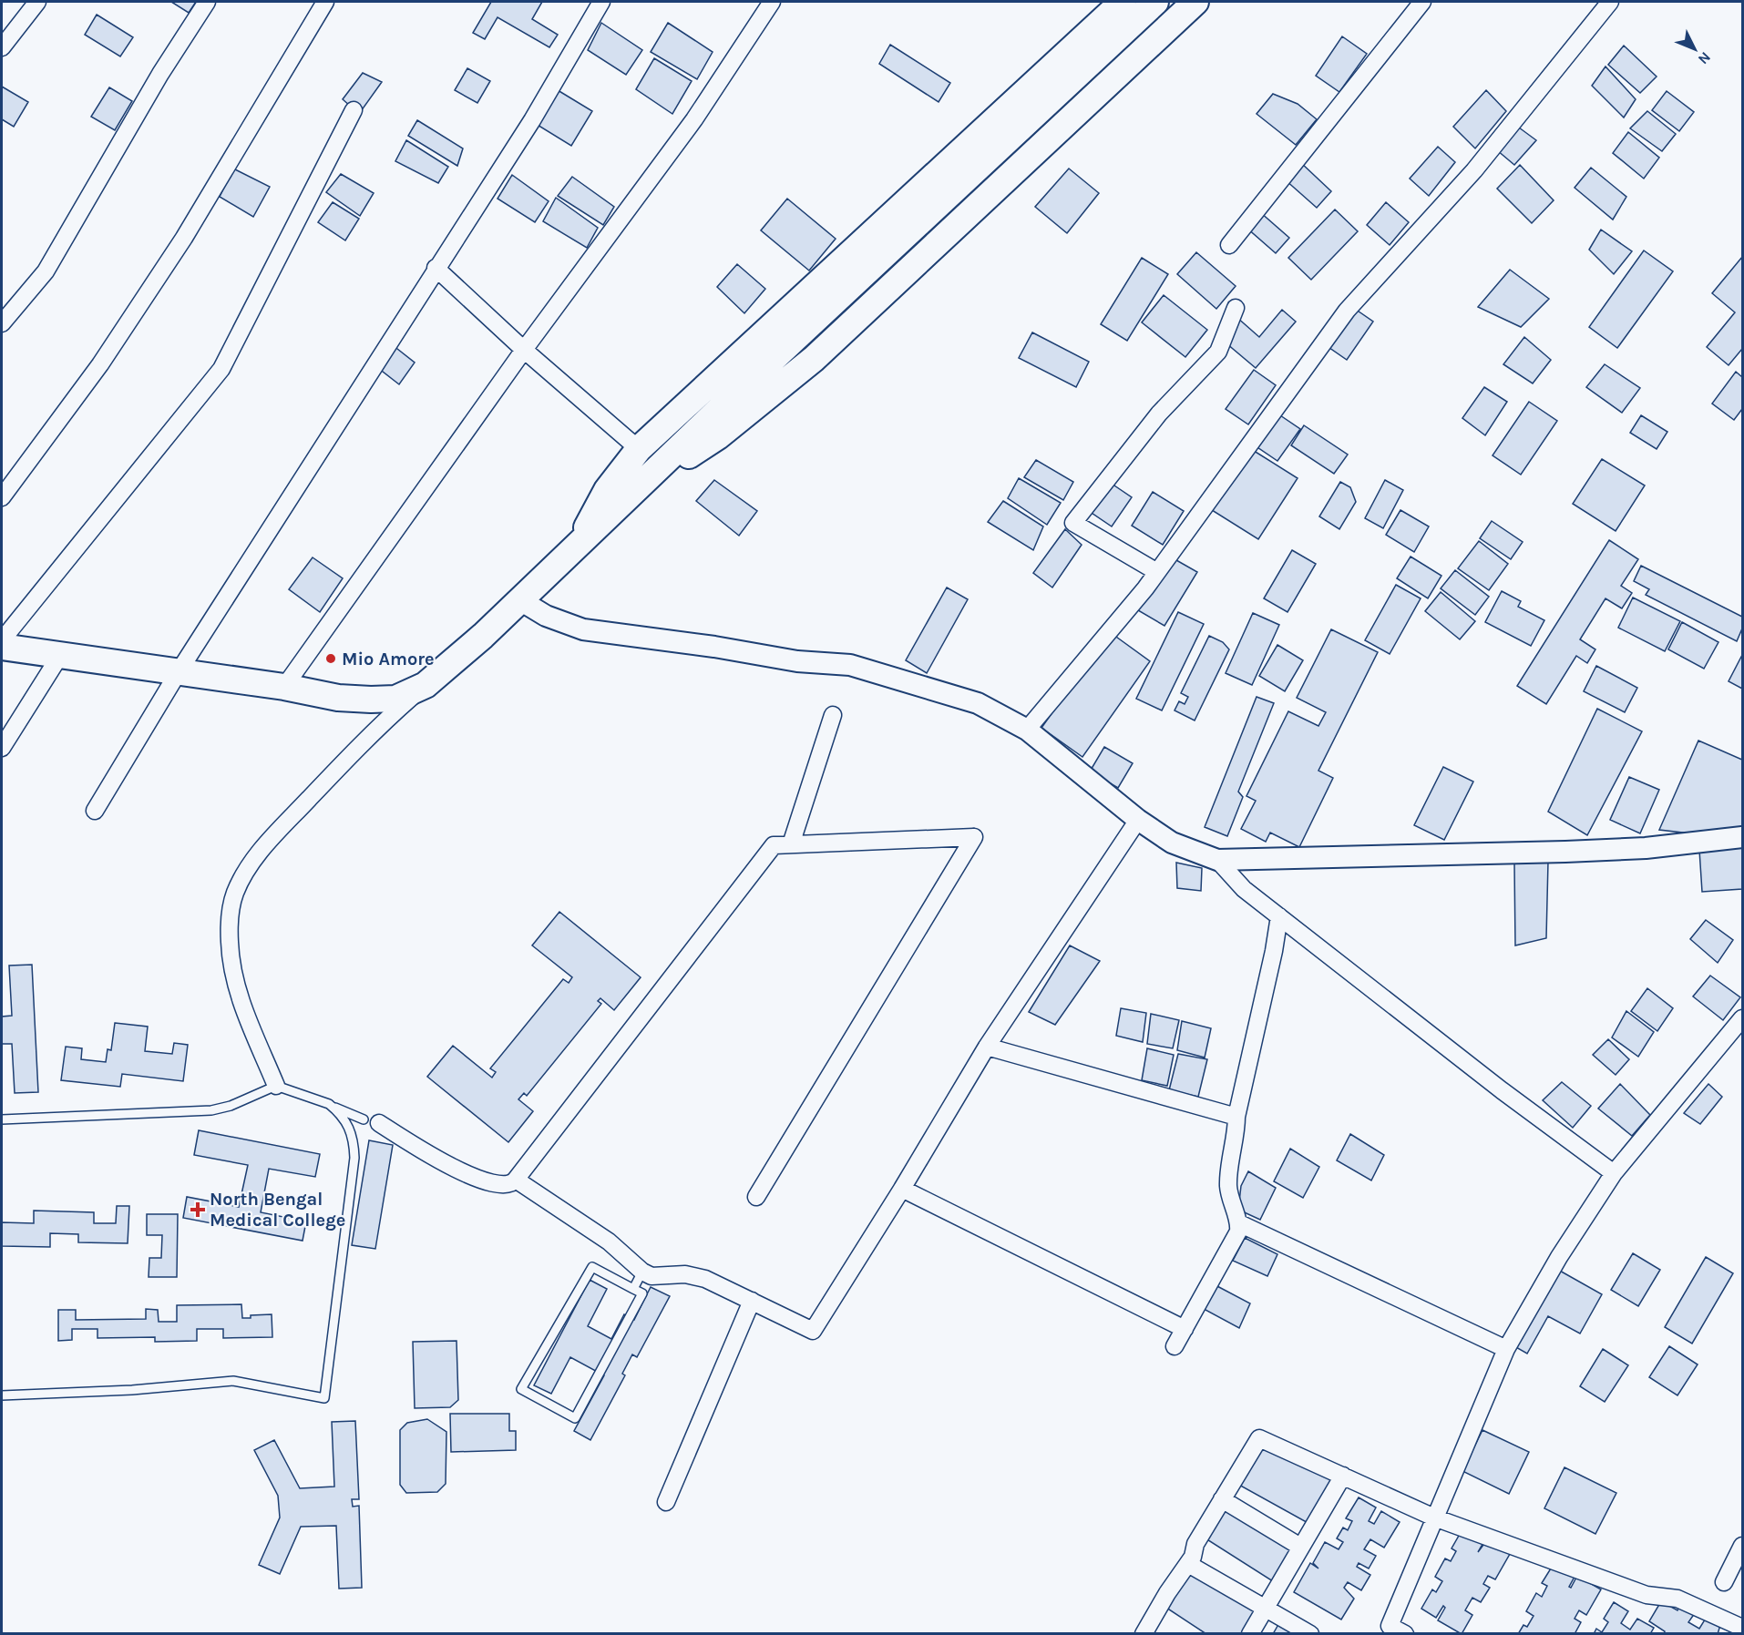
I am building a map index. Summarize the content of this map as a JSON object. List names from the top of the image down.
{
  "places": {
    "other": ["Mio Amore"],
    "health": ["North Bengal Medical College"]
  },
  "north": "bottom right"
}
